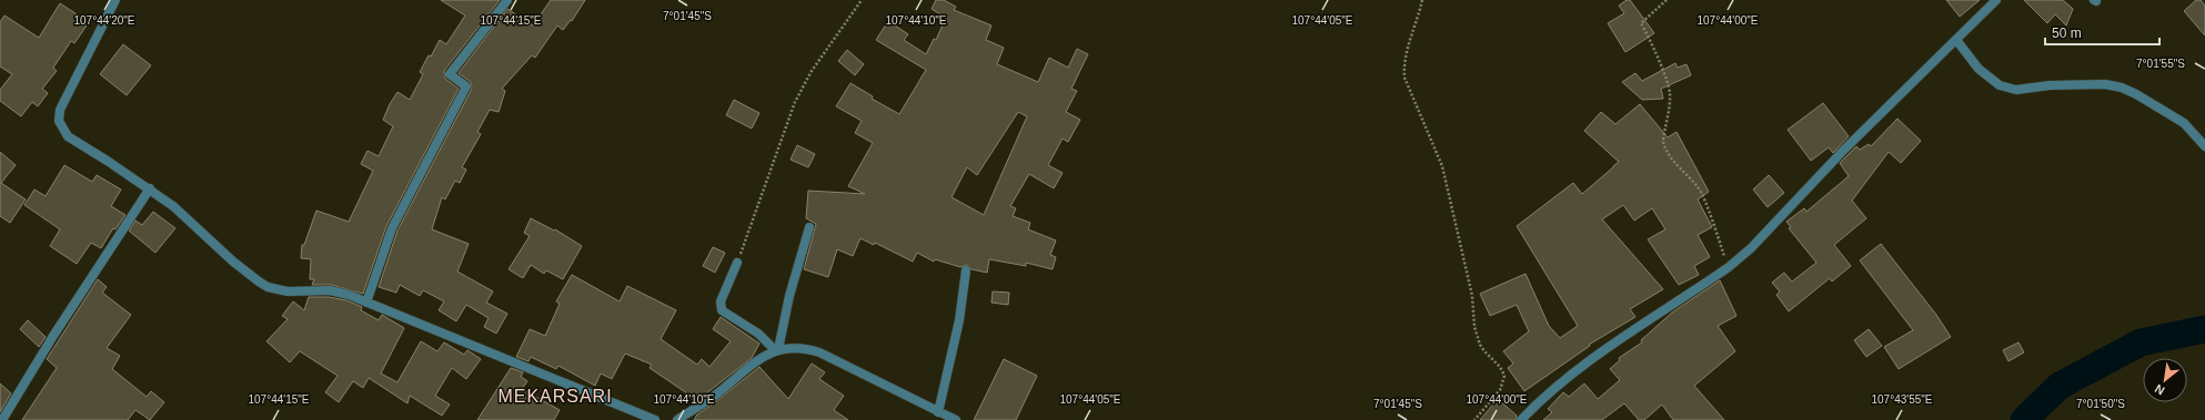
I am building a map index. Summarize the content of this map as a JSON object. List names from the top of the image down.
{
  "districts": ["MEKARSARI"],
  "scale_bar": "50 m",
  "north": "bottom left",
  "coordinates": [
    "7°01'45\"S",
    "107°44'20\"E",
    "107°44'15\"E",
    "107°44'10\"E",
    "107°44'05\"E",
    "107°44'00\"E",
    "7°01'55\"S",
    "107°43'55\"E",
    "7°01'50\"S"
  ]
}
